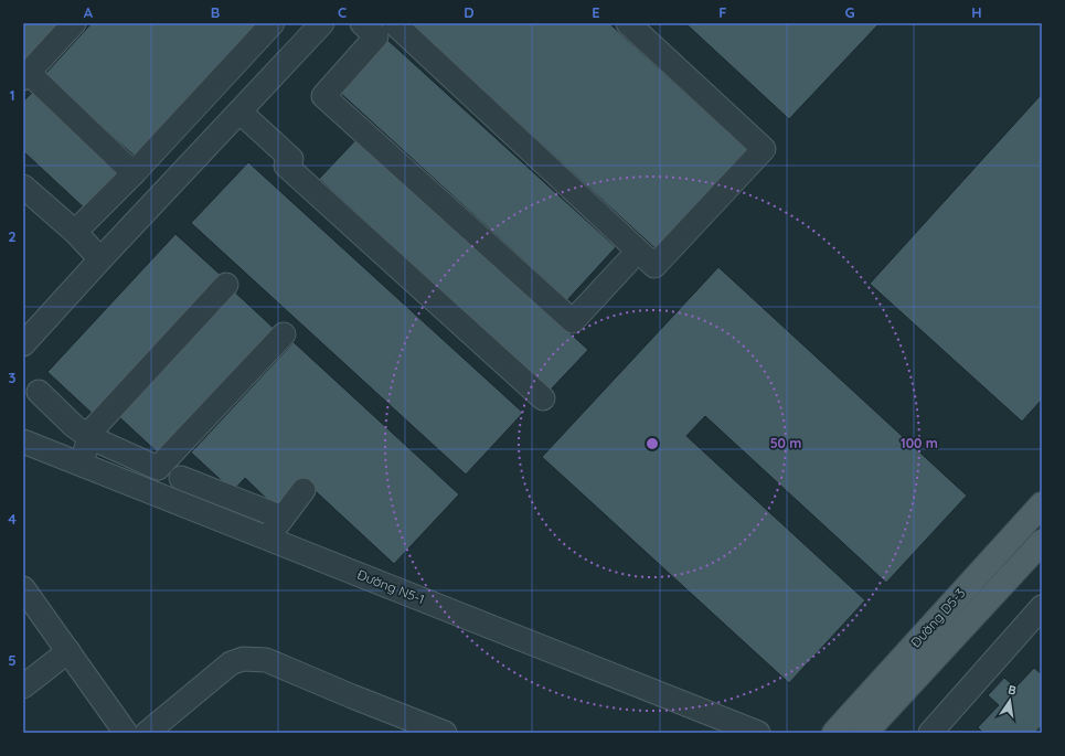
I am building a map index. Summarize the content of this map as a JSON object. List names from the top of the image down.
{
  "streets": {
    "main road": ["Đường D5-3"],
    "street": ["Đường N5-1"]
  },
  "north": "top",
  "grid": {
    "columns": [
      "A",
      "B",
      "C",
      "D",
      "E",
      "F",
      "G",
      "H"
    ],
    "rows": [
      "1",
      "2",
      "3",
      "4",
      "5"
    ]
  },
  "rings": ["50 m", "100 m"]
}
